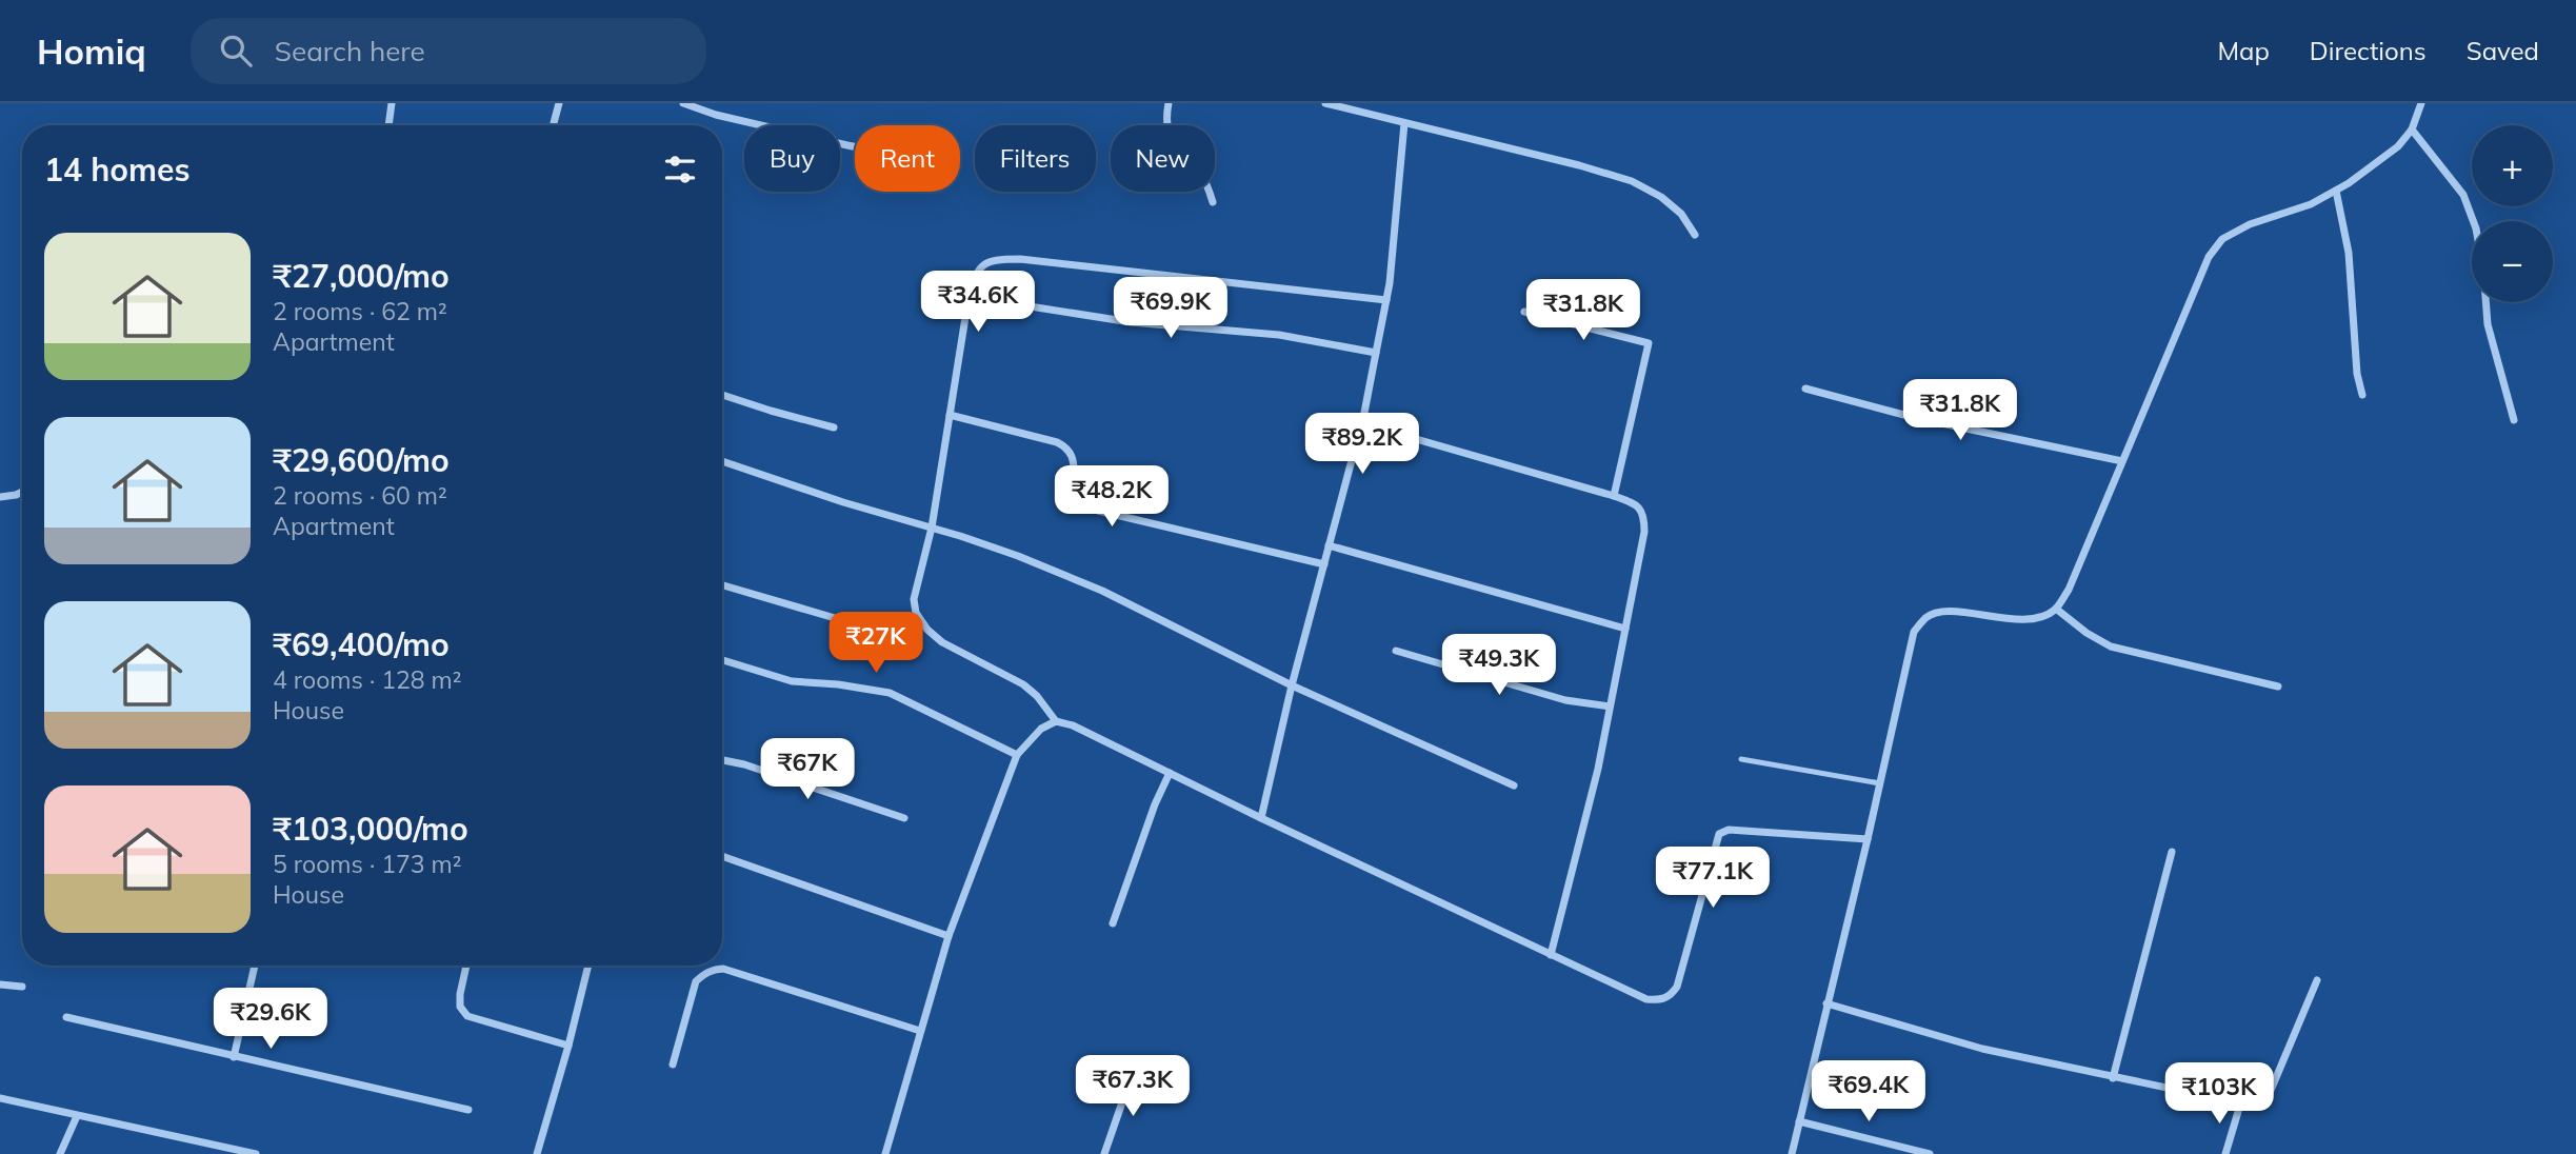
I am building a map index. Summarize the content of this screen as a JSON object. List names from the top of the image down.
{
  "page": {
    "header": "Homiq",
    "search": "Search here",
    "nav": ["Map", "Directions", "Saved"],
    "map_buttons": ["+", "−"],
    "chip": [
      "Buy",
      "Rent",
      "Filters",
      "New"
    ],
    "heading": "14 homes",
    "list": [
      {
        "name": "₹27,000/mo",
        "note": "2 rooms · 62 m² · Apartment"
      },
      {
        "name": "₹29,600/mo",
        "note": "2 rooms · 60 m² · Apartment"
      },
      {
        "name": "₹69,400/mo",
        "note": "4 rooms · 128 m² · House"
      },
      {
        "name": "₹103,000/mo",
        "note": "5 rooms · 173 m² · House"
      }
    ],
    "price": [
      "₹34.6K",
      "₹69.9K",
      "₹31.8K",
      "₹31.8K",
      "₹89.2K",
      "₹48.2K",
      "₹27K",
      "₹49.3K",
      "₹67K",
      "₹77.1K",
      "₹29.6K",
      "₹67.3K",
      "₹69.4K",
      "₹103K"
    ]
  }
}
